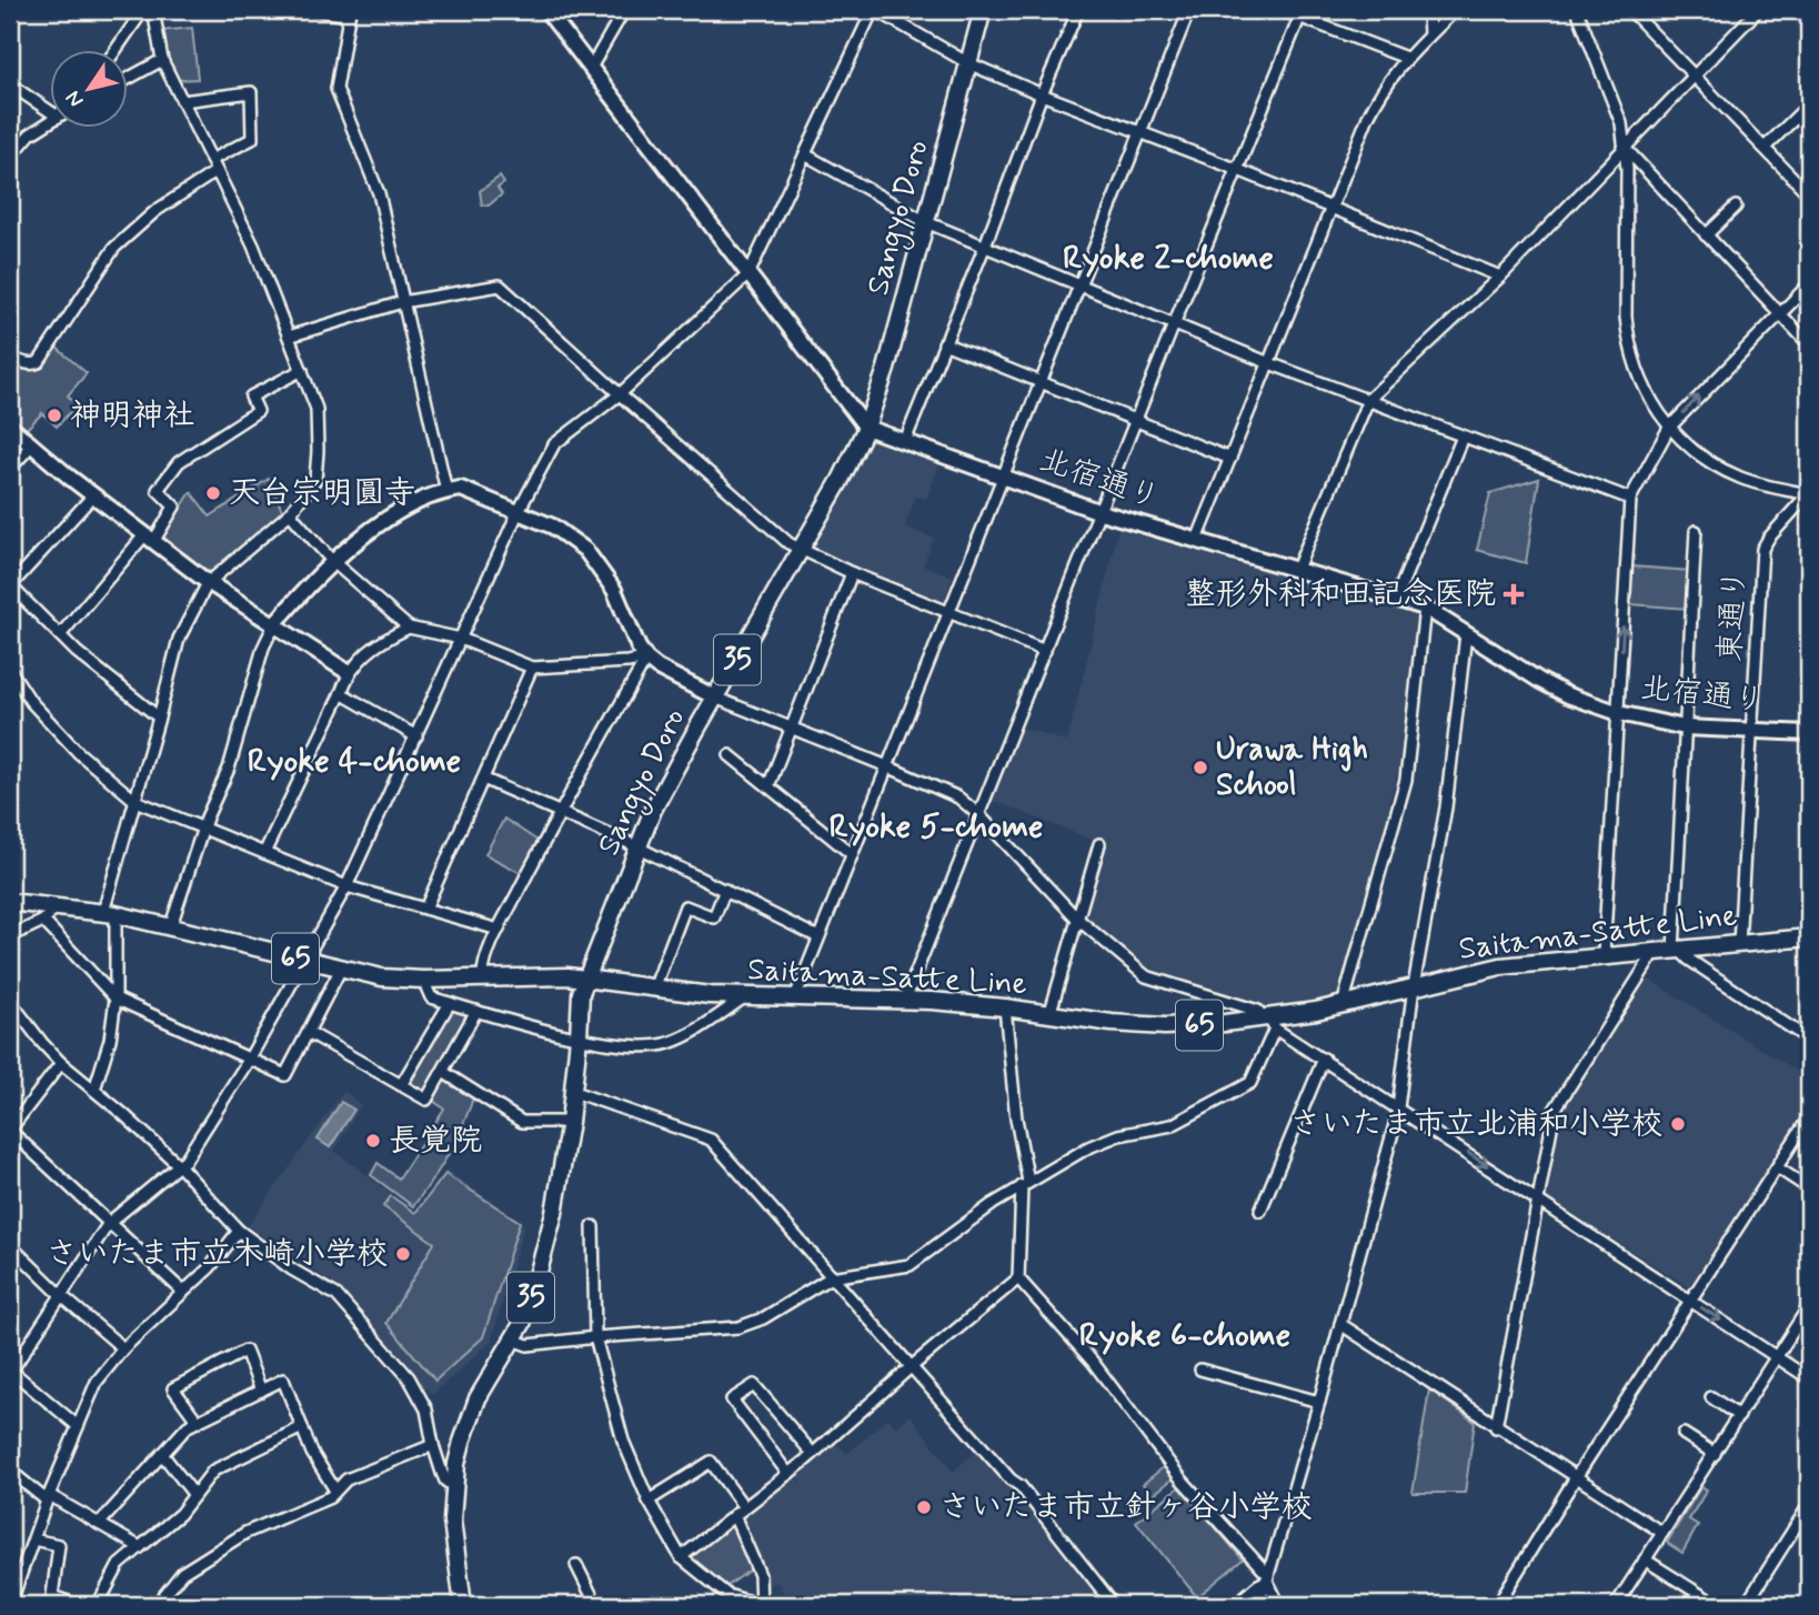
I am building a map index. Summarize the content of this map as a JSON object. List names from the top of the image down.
{
  "streets": {
    "main road": [
      "Sangyo Doro",
      "35",
      "Saitama-Satte Line",
      "65"
    ],
    "street": ["北宿通り", "東通り"]
  },
  "crossings": [
    ["Sangyo Doro", "北宿通り"],
    ["Sangyo Doro", "Saitama-Satte Line"],
    ["北宿通り", "東通り"],
    ["東通り", "Saitama-Satte Line"]
  ],
  "districts": [
    "Ryoke 2-chome",
    "Ryoke 4-chome",
    "Ryoke 5-chome",
    "Ryoke 6-chome"
  ],
  "places": {
    "other": [
      "神明神社",
      "天台宗明圓寺",
      "Urawa High School",
      "さいたま市立北浦和小学校",
      "長覚院",
      "さいたま市立木崎小学校",
      "さいたま市立針ヶ谷小学校"
    ],
    "health": ["整形外科和田記念医院"]
  },
  "north": "bottom left"
}
